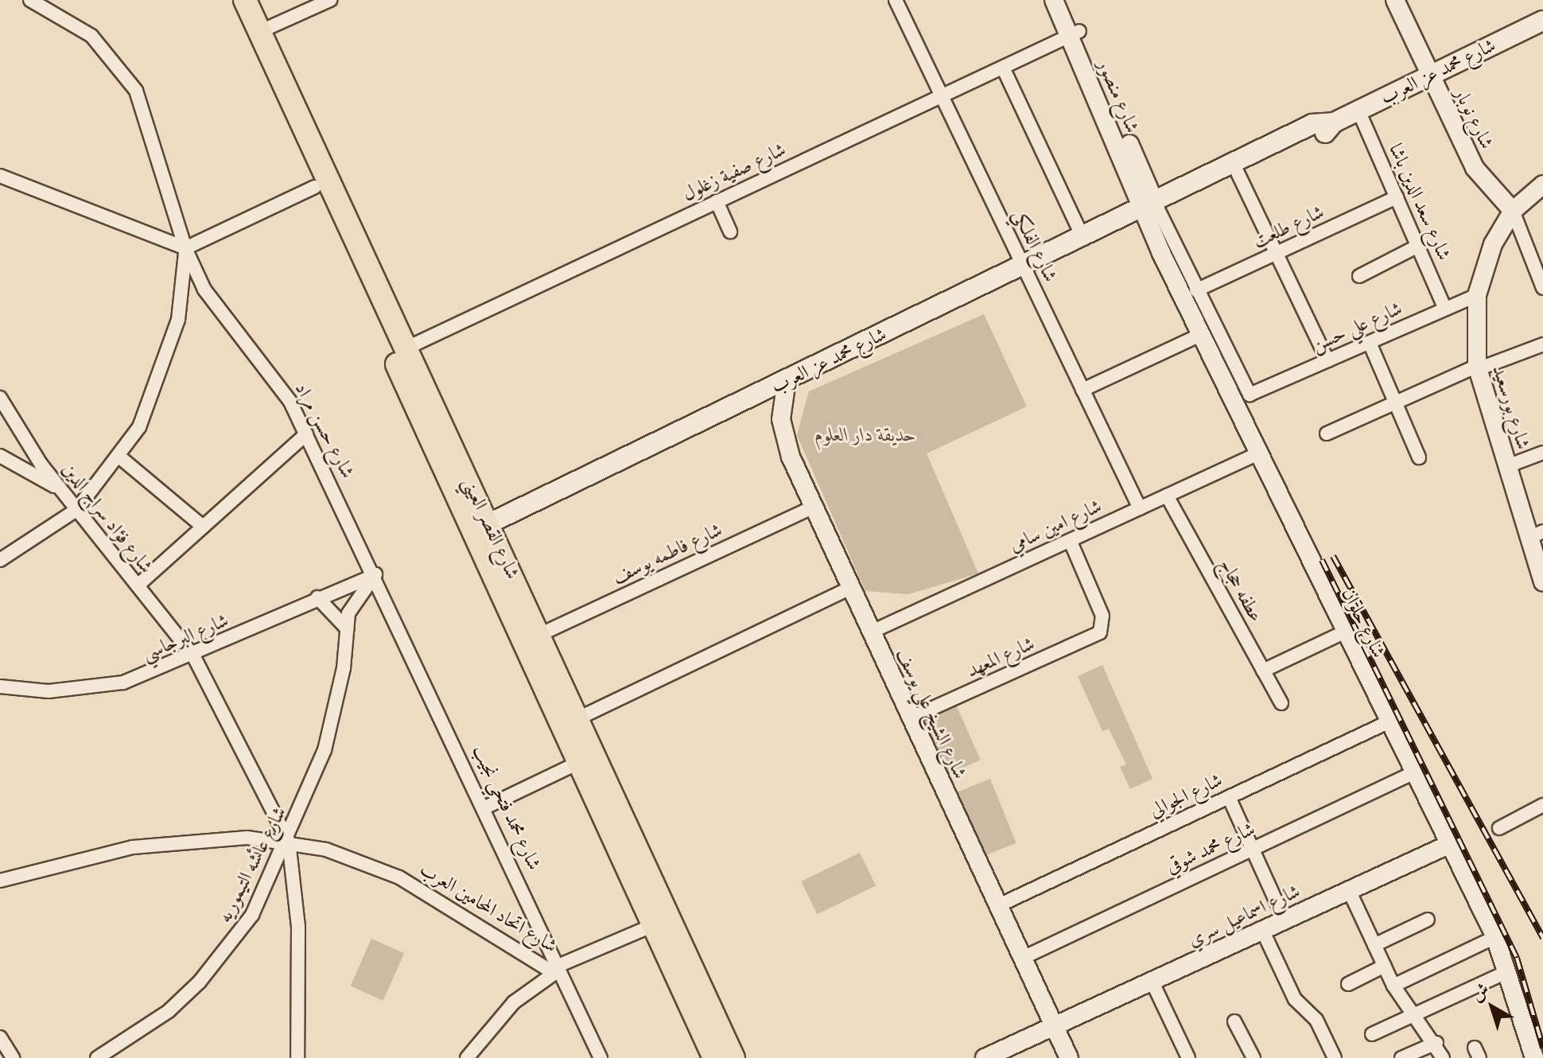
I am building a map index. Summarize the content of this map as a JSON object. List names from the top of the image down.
{
  "streets": {
    "highway": ["شارع القصر العيني"],
    "main road": ["شارع محمد عز العرب"],
    "street": [
      "شارع منصور",
      "شارع نوبار",
      "شارع صفية زغلول",
      "شارع سعد الدين باشا",
      "شارع طلعت",
      "شارع الفلكي",
      "شارع علي حسن",
      "شارع بورسعيد",
      "شارع حسن مراد",
      "شارع فؤاد سراج الدين",
      "شارع امين سامي",
      "شارع فاطمه يوسف",
      "عطفه حجاج",
      "شارع حلوان",
      "شارع البرجاسي",
      "شارع المعهد",
      "شارع الشيخ علي يوسف",
      "شارع الجوالي",
      "شارع محمد فتحي نجيب",
      "شارع محمد شوقي",
      "شارع عائشه التيموريه",
      "شارع اتحاد المحامين العرب",
      "شارع اسماعيل سري"
    ]
  },
  "crossings": [
    ["شارع محمد عز العرب", "شارع منصور"],
    ["شارع محمد عز العرب", "شارع نوبار"],
    ["شارع محمد عز العرب", "شارع سعد الدين باشا"],
    ["شارع محمد عز العرب", "شارع الفلكي"],
    ["شارع محمد عز العرب", "شارع القصر العيني"],
    ["شارع محمد عز العرب", "شارع حلوان"],
    ["شارع محمد عز العرب", "شارع الشيخ علي يوسف"],
    ["شارع منصور", "شارع صفية زغلول"],
    ["شارع منصور", "شارع حلوان"],
    ["شارع نوبار", "شارع بورسعيد"],
    ["شارع صفية زغلول", "شارع الفلكي"],
    ["شارع صفية زغلول", "شارع القصر العيني"],
    ["شارع سعد الدين باشا", "شارع طلعت"],
    ["شارع سعد الدين باشا", "شارع علي حسن"],
    ["شارع طلعت", "شارع علي حسن"],
    ["شارع الفلكي", "شارع امين سامي"],
    ["شارع علي حسن", "شارع بورسعيد"],
    ["شارع حسن مراد", "شارع البرجاسي"],
    ["شارع حسن مراد", "شارع محمد فتحي نجيب"],
    ["شارع حسن مراد", "شارع عائشه التيموريه"],
    ["شارع فؤاد سراج الدين", "شارع البرجاسي"],
    ["شارع فؤاد سراج الدين", "شارع عائشه التيموريه"],
    ["شارع فؤاد سراج الدين", "شارع اتحاد المحامين العرب"],
    ["شارع امين سامي", "عطفه حجاج"],
    ["شارع امين سامي", "شارع حلوان"],
    ["شارع امين سامي", "شارع المعهد"],
    ["شارع امين سامي", "شارع الشيخ علي يوسف"],
    ["شارع القصر العيني", "شارع فاطمه يوسف"],
    ["شارع القصر العيني", "شارع اتحاد المحامين العرب"],
    ["شارع فاطمه يوسف", "شارع الشيخ علي يوسف"],
    ["شارع حلوان", "شارع الجوالي"],
    ["شارع حلوان", "شارع محمد شوقي"],
    ["شارع حلوان", "شارع اسماعيل سري"],
    ["شارع البرجاسي", "شارع محمد فتحي نجيب"],
    ["شارع البرجاسي", "شارع عائشه التيموريه"],
    ["شارع المعهد", "شارع الشيخ علي يوسف"],
    ["شارع الشيخ علي يوسف", "شارع الجوالي"],
    ["شارع الشيخ علي يوسف", "شارع محمد شوقي"],
    ["شارع الشيخ علي يوسف", "شارع اسماعيل سري"],
    ["شارع محمد فتحي نجيب", "شارع عائشه التيموريه"],
    ["شارع محمد فتحي نجيب", "شارع اتحاد المحامين العرب"],
    ["شارع عائشه التيموريه", "شارع اتحاد المحامين العرب"]
  ],
  "parks": ["حديقة دار العلوم"],
  "north": "top left"
}
